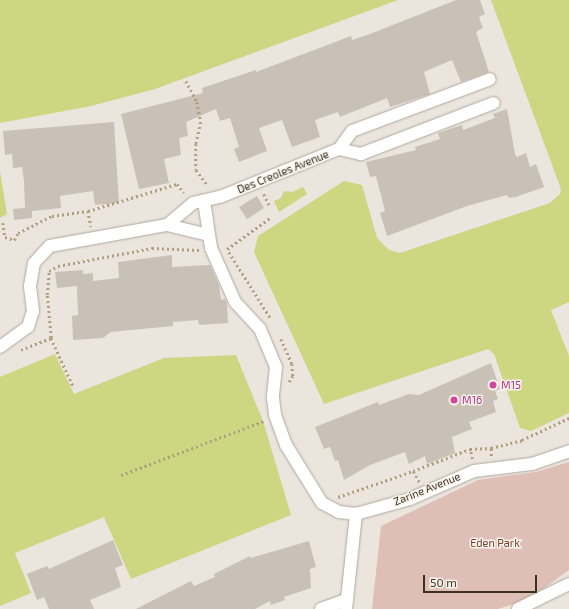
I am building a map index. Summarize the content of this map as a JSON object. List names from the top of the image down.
{
  "streets": {
    "street": ["Des Creoles Avenue", "Zarine Avenue"]
  },
  "parks": ["Eden Park"],
  "places": ["M15", "M16"],
  "scale_bar": "50 m"
}
